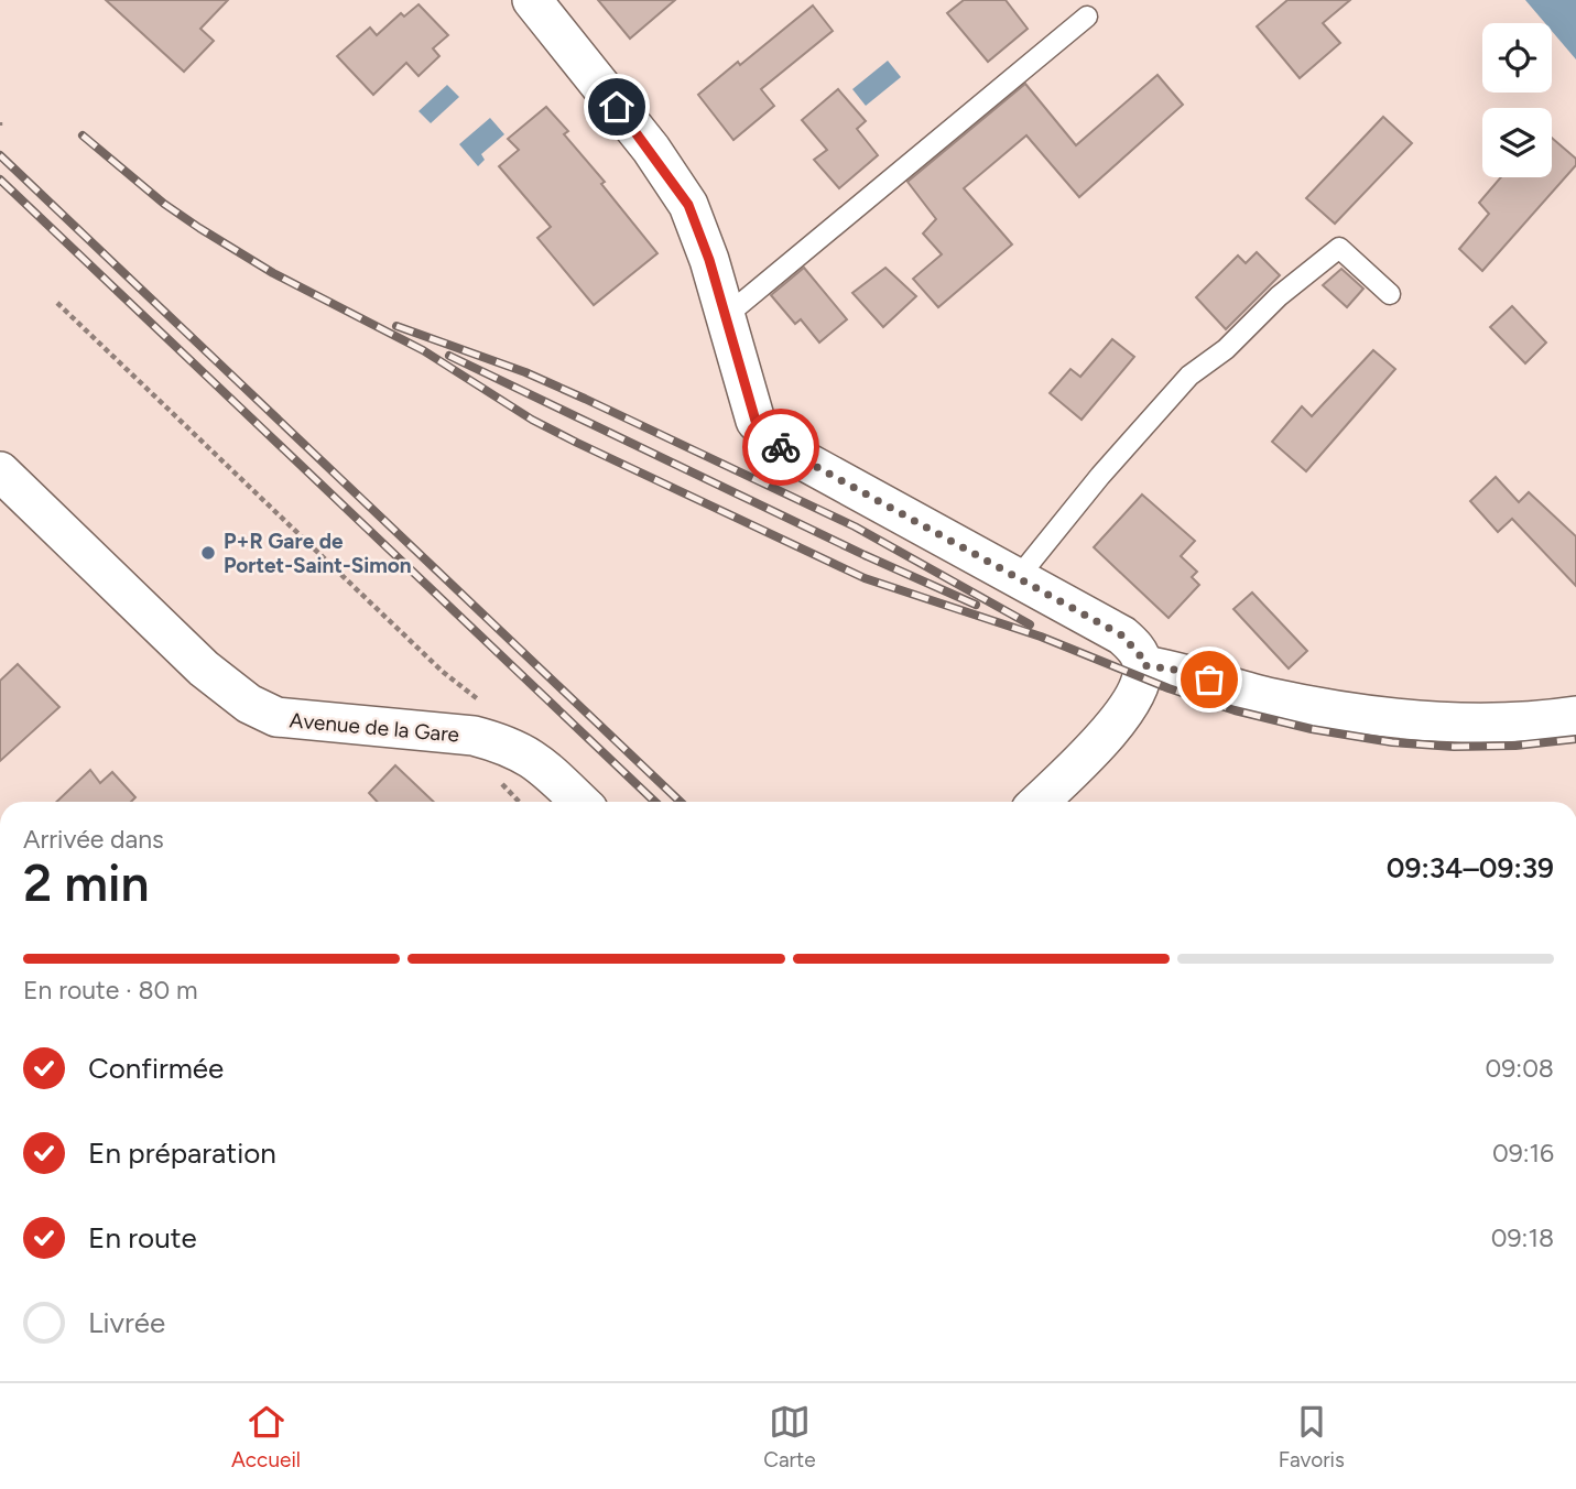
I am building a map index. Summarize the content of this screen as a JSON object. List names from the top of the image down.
{
  "streets": {
    "street": ["Avenue de la Gare"]
  },
  "places": ["P+R Gare de Portet-Saint-Simon"],
  "page": {
    "heading": ["2 min", "Arrivée dans", "09:34–09:39"],
    "bar": "En route · 80 m",
    "list": [
      ["Confirmée", "09:08"],
      ["En préparation", "09:16"],
      ["En route", "09:18"],
      "Livrée"
    ],
    "tabs": ["Accueil", "Carte", "Favoris"]
  }
}
